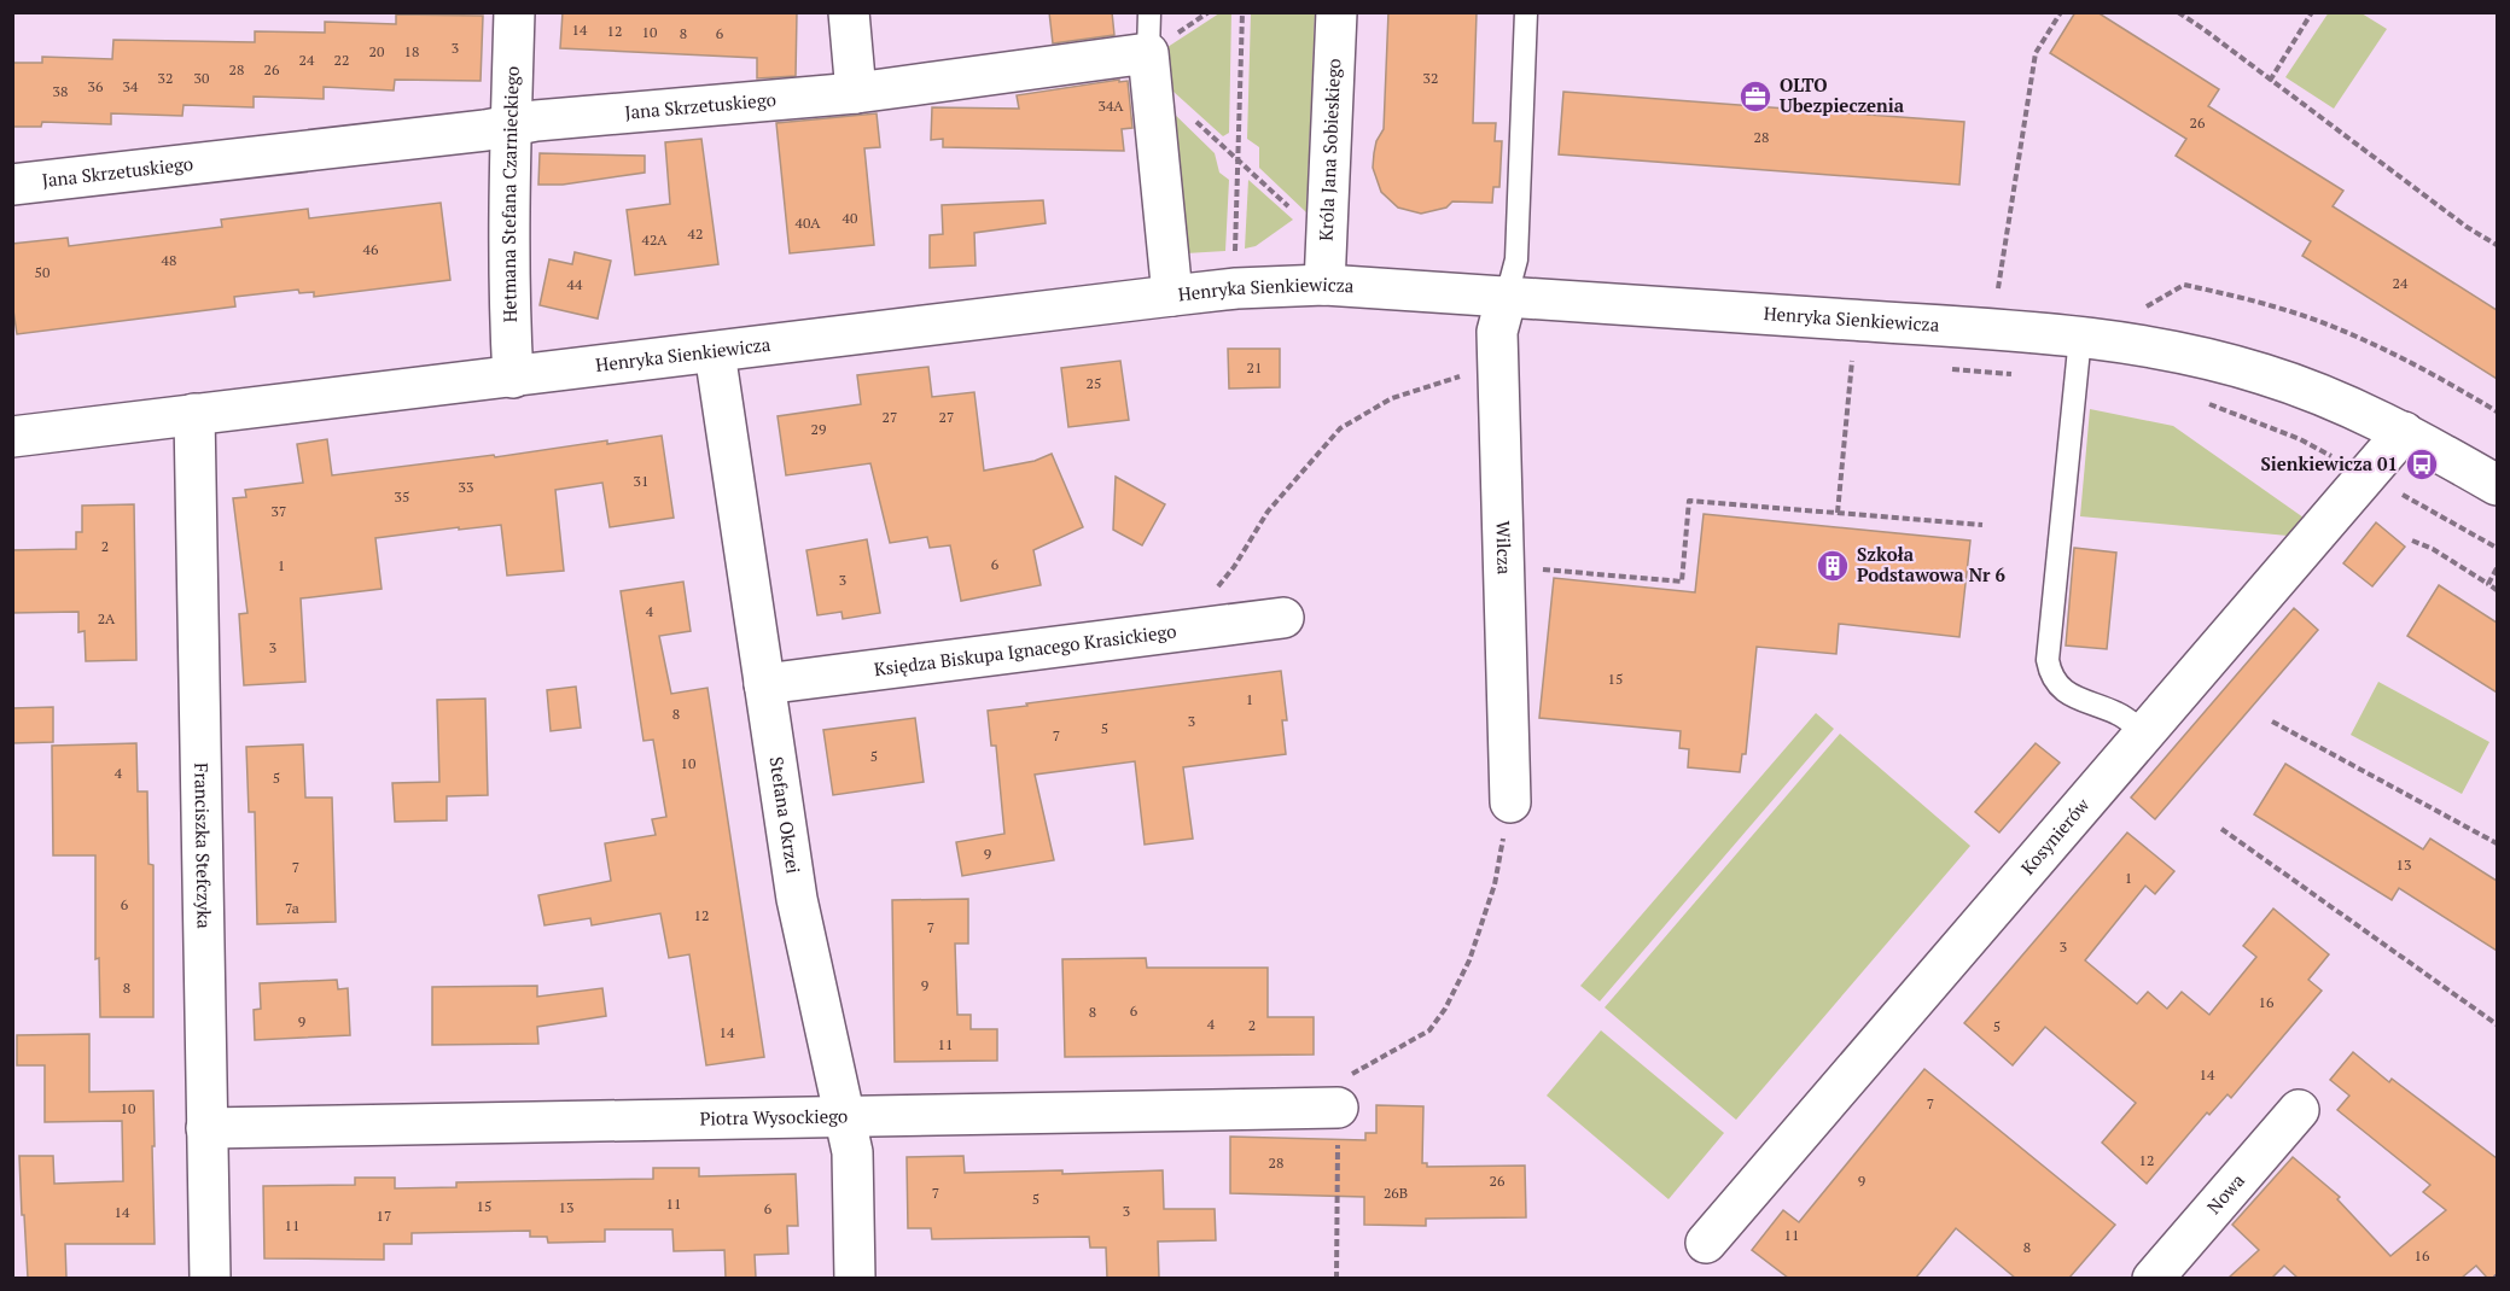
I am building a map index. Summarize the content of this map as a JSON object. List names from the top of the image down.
{
  "streets": {
    "street": [
      "Jana Skrzetuskiego",
      "Króla Jana Sobieskiego",
      "Hetmana Stefana Czarnieckiego",
      "Henryka Sienkiewicza",
      "Wilcza",
      "Księdza Biskupa Ignacego Krasickiego",
      "Stefana Okrzei",
      "Kosynierów",
      "Franciszka Stefczyka",
      "Piotra Wysockiego",
      "Nowa"
    ]
  },
  "crossings": [
    ["Jana Skrzetuskiego", "Hetmana Stefana Czarnieckiego"],
    ["Króla Jana Sobieskiego", "Henryka Sienkiewicza"],
    ["Hetmana Stefana Czarnieckiego", "Henryka Sienkiewicza"],
    ["Henryka Sienkiewicza", "Wilcza"],
    ["Henryka Sienkiewicza", "Stefana Okrzei"],
    ["Henryka Sienkiewicza", "Kosynierów"],
    ["Henryka Sienkiewicza", "Franciszka Stefczyka"],
    ["Księdza Biskupa Ignacego Krasickiego", "Stefana Okrzei"],
    ["Stefana Okrzei", "Piotra Wysockiego"],
    ["Franciszka Stefczyka", "Piotra Wysockiego"]
  ],
  "places": {
    "office": ["OLTO Ubezpieczenia"],
    "bus stop": ["Sienkiewicza 01"],
    "building": ["Szkoła Podstawowa Nr 6"]
  },
  "house_numbers": [
    "14",
    "12",
    "10",
    "8",
    "6",
    "3",
    "20",
    "18",
    "24",
    "22",
    "28",
    "26",
    "32",
    "30",
    "32",
    "36",
    "34",
    "38",
    "34A",
    "26",
    "28",
    "40",
    "40A",
    "42",
    "42A",
    "46",
    "48",
    "50",
    "24",
    "44",
    "21",
    "25",
    "27",
    "27",
    "29",
    "31",
    "33",
    "35",
    "37",
    "2",
    "6",
    "1",
    "3",
    "4",
    "2A",
    "3",
    "15",
    "1",
    "8",
    "3",
    "5",
    "7",
    "5",
    "10",
    "4",
    "5",
    "9",
    "13",
    "7",
    "1",
    "6",
    "7a",
    "12",
    "7",
    "3",
    "9",
    "8",
    "16",
    "6",
    "8",
    "9",
    "4",
    "2",
    "5",
    "14",
    "11",
    "14",
    "7",
    "10",
    "12",
    "28",
    "26",
    "9",
    "7",
    "26B",
    "5",
    "11",
    "15",
    "13",
    "6",
    "3",
    "14",
    "17",
    "11",
    "11",
    "8",
    "16"
  ]
}
